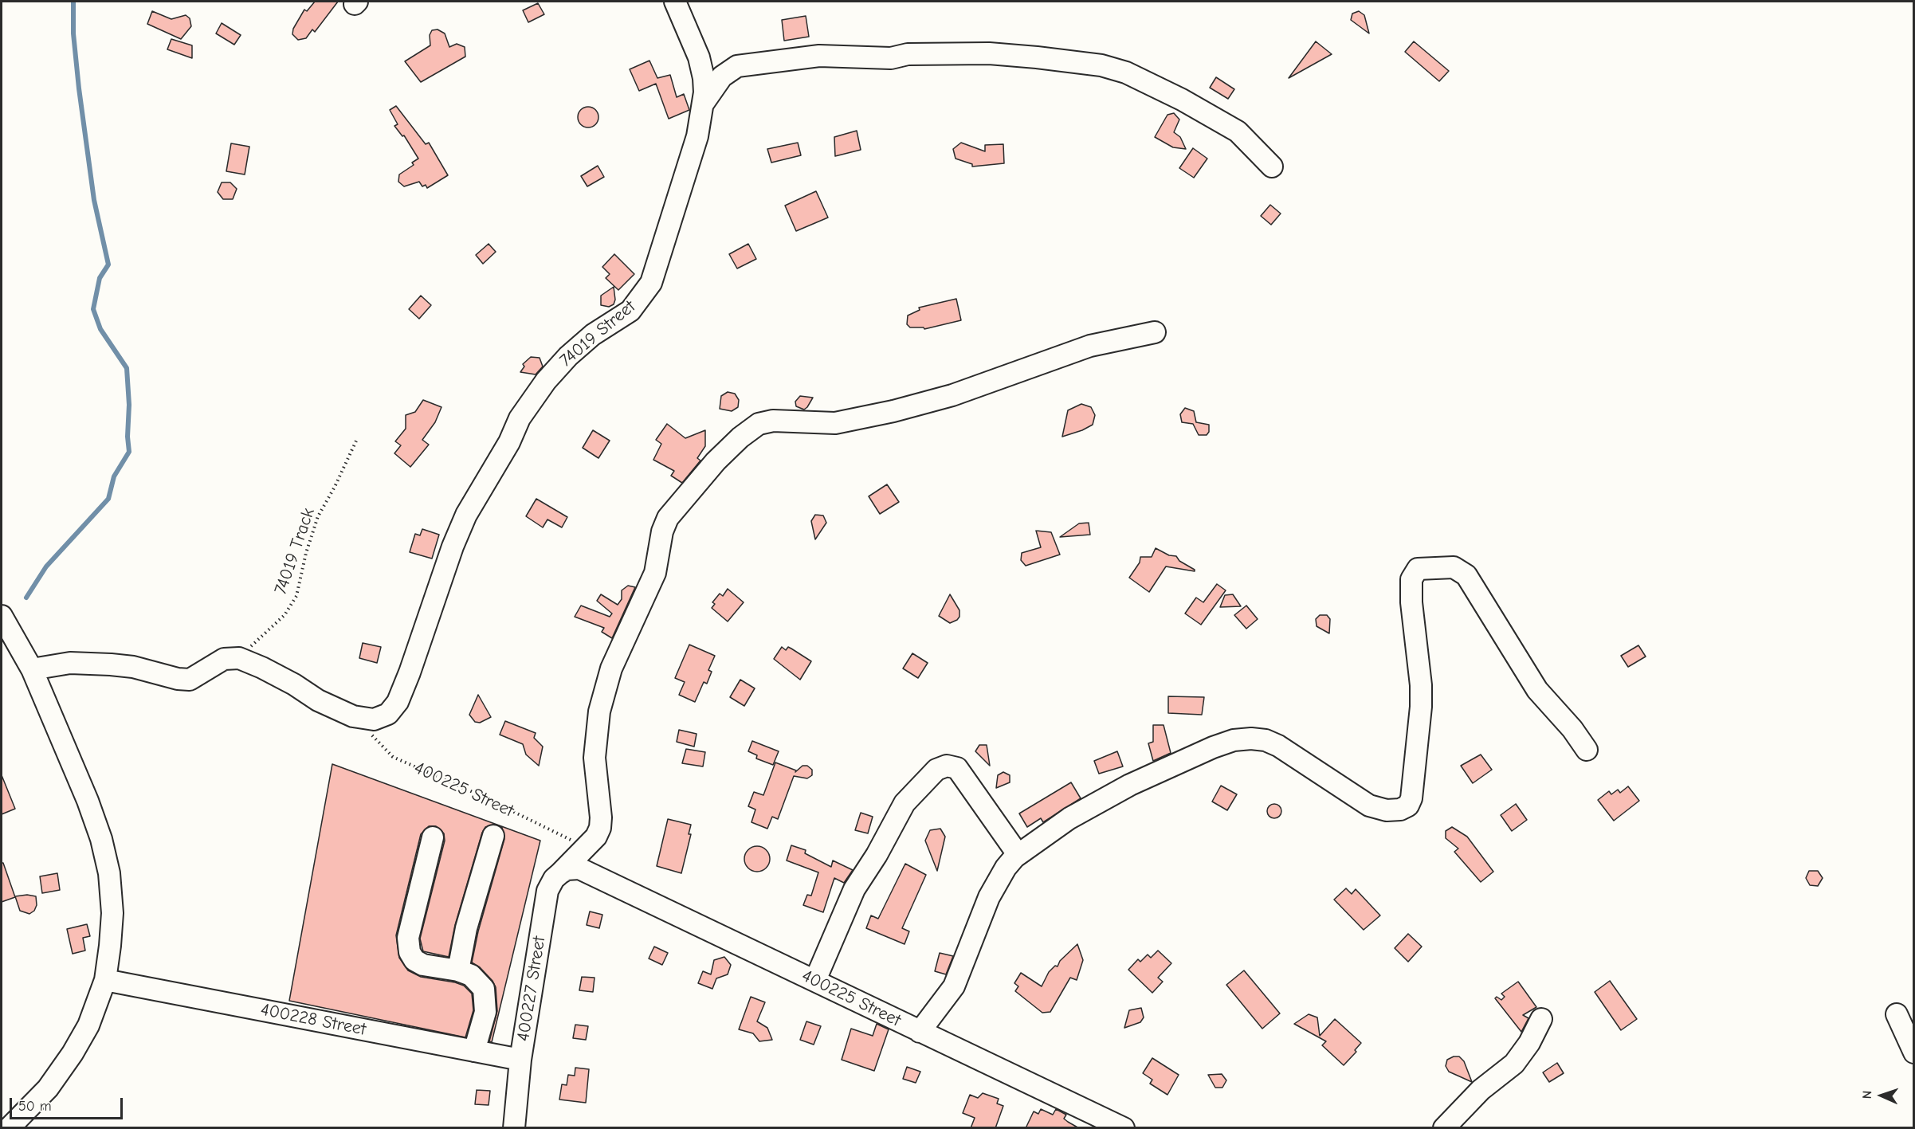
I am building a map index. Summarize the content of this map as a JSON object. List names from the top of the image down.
{
  "streets": {
    "street": [
      "74019 Street",
      "400225 Street",
      "400227 Street",
      "400228 Street"
    ],
    "path": ["74019 Track"]
  },
  "crossings": [
    ["74019 Street", "400225 Street"],
    ["400225 Street", "400227 Street"],
    ["400227 Street", "400228 Street"]
  ],
  "scale_bar": "50 m",
  "north": "left"
}
